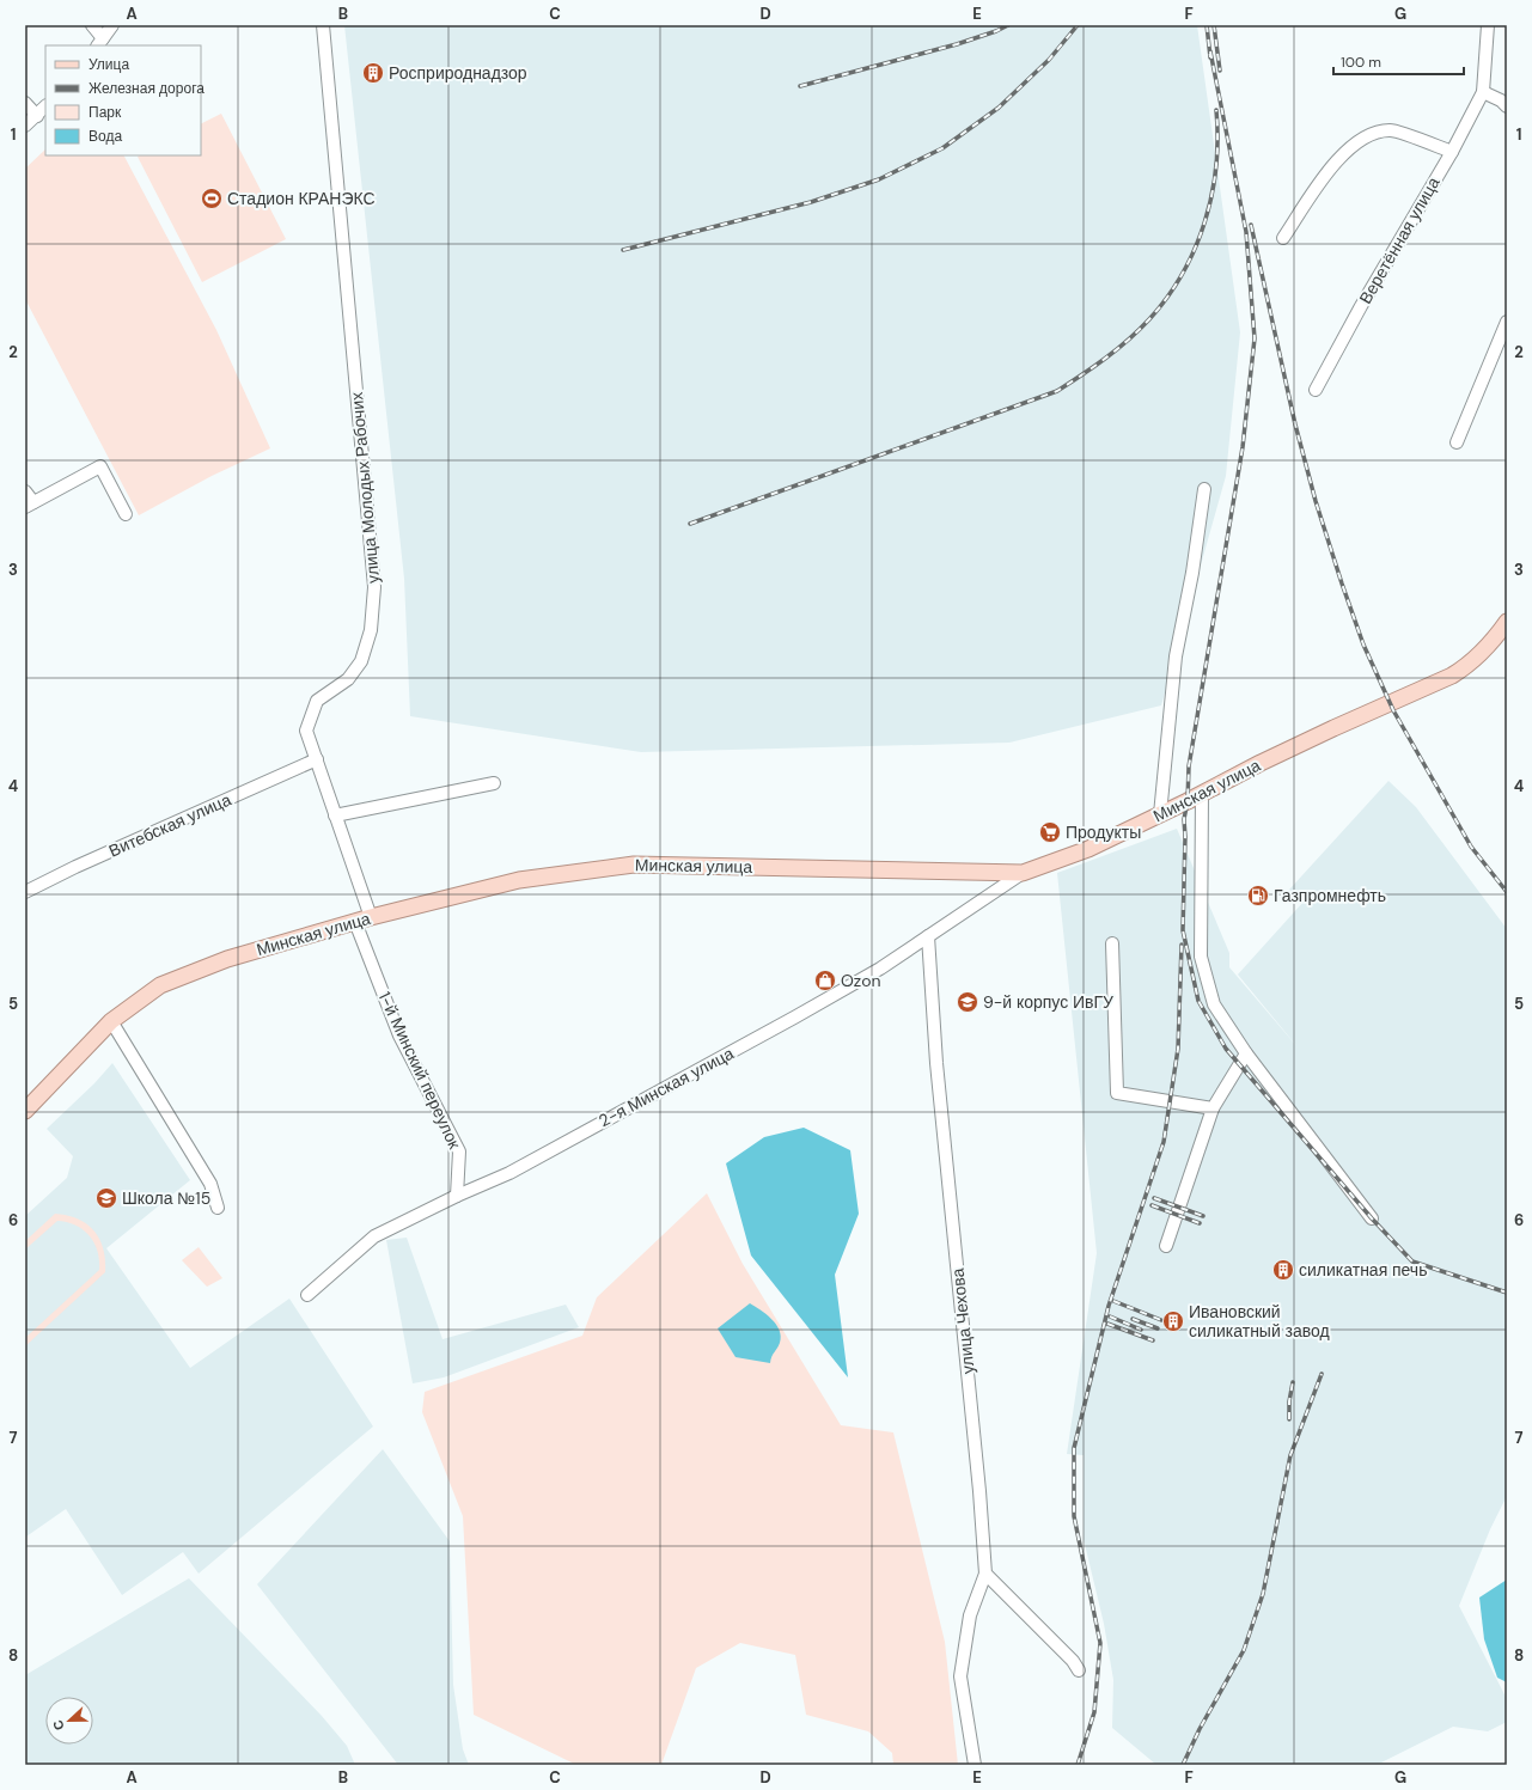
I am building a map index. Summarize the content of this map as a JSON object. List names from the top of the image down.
{
  "streets": {
    "main road": ["Минская улица"],
    "street": [
      "Веретённая улица",
      "улица Молодых Рабочих",
      "Витебская улица",
      "1-й Минский переулок",
      "2-я Минская улица",
      "улица Чехова"
    ]
  },
  "crossings": [
    ["улица Молодых Рабочих", "Минская улица"],
    ["улица Молодых Рабочих", "Витебская улица"],
    ["Минская улица", "1-й Минский переулок"],
    ["Минская улица", "2-я Минская улица"],
    ["1-й Минский переулок", "2-я Минская улица"],
    ["2-я Минская улица", "улица Чехова"]
  ],
  "places": {
    "building": ["Росприроднадзор", "силикатная печь", "Ивановский силикатный завод"],
    "sports": ["Стадион КРАНЭКС"],
    "supermarket": ["Продукты"],
    "fuel station": ["Газпромнефть"],
    "shop": ["Ozon"],
    "school or university": ["9-й корпус ИвГУ", "Школа №15"]
  },
  "legend": [
    "Улица",
    "Железная дорога",
    "Парк",
    "Вода"
  ],
  "scale_bar": "100 m",
  "north": "left",
  "grid": {
    "columns": [
      "A",
      "B",
      "C",
      "D",
      "E",
      "F",
      "G"
    ],
    "rows": [
      "1",
      "2",
      "3",
      "4",
      "5",
      "6",
      "7",
      "8"
    ]
  }
}
